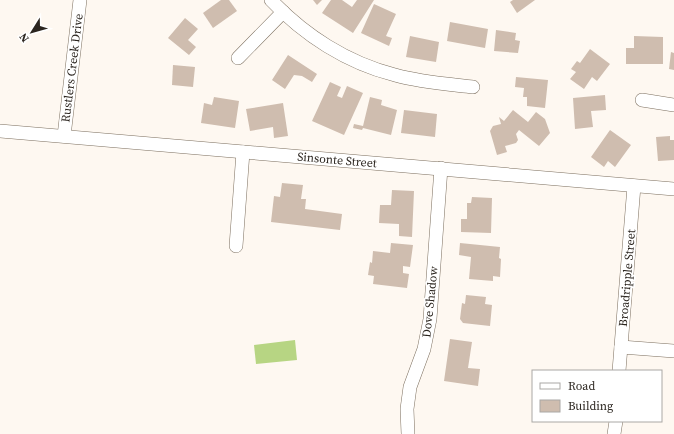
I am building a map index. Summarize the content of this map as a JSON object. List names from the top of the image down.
{
  "streets": {
    "street": [
      "Rustlers Creek Drive",
      "Sinsonte Street",
      "Broadripple Street",
      "Dove Shadow"
    ]
  },
  "crossings": [
    ["Rustlers Creek Drive", "Sinsonte Street"],
    ["Sinsonte Street", "Broadripple Street"],
    ["Sinsonte Street", "Dove Shadow"]
  ],
  "legend": ["Road", "Building"],
  "north": "bottom left"
}
